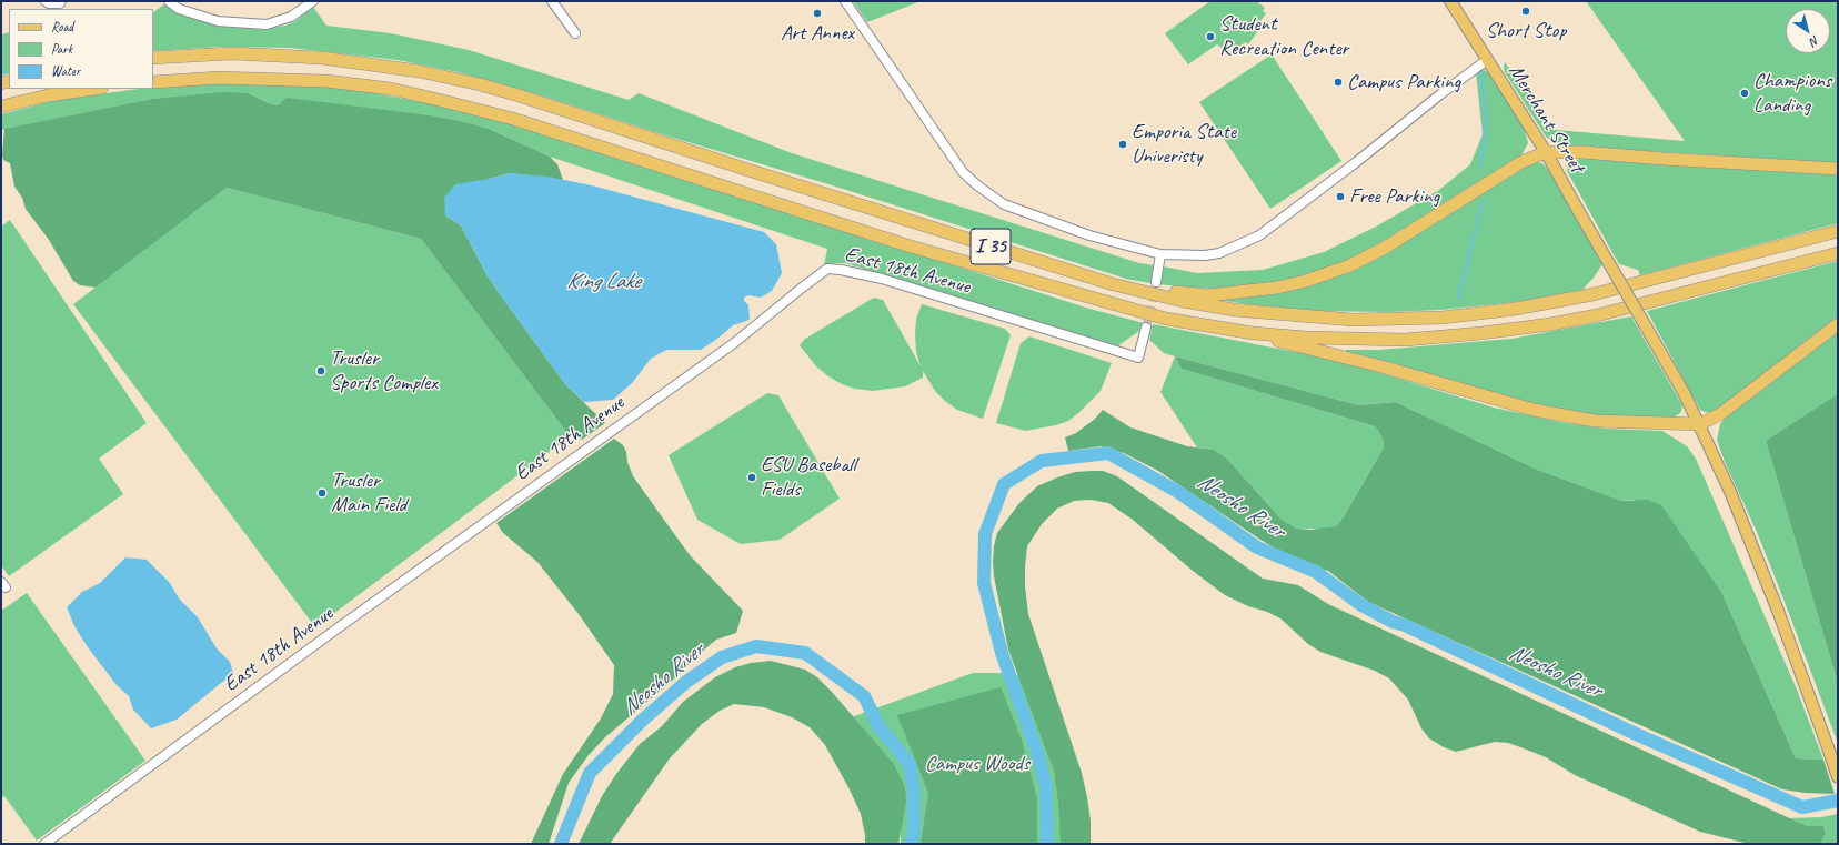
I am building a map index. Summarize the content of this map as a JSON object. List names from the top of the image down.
{
  "streets": {
    "highway": ["I 35"],
    "main road": ["Merchant Street"],
    "street": ["East 18th Avenue"]
  },
  "water": ["King Lake", "Neosho River"],
  "parks": ["Campus Woods"],
  "places": [
    "Short Stop",
    "Art Annex",
    "Student Recreation Center",
    "Campus Parking",
    "Champions Landing",
    "Emporia State Univeristy",
    "Free Parking",
    "Trusler Sports Complex",
    "ESU Baseball Fields",
    "Trusler Main Field"
  ],
  "legend": ["Road", "Park", "Water"],
  "north": "bottom right"
}
